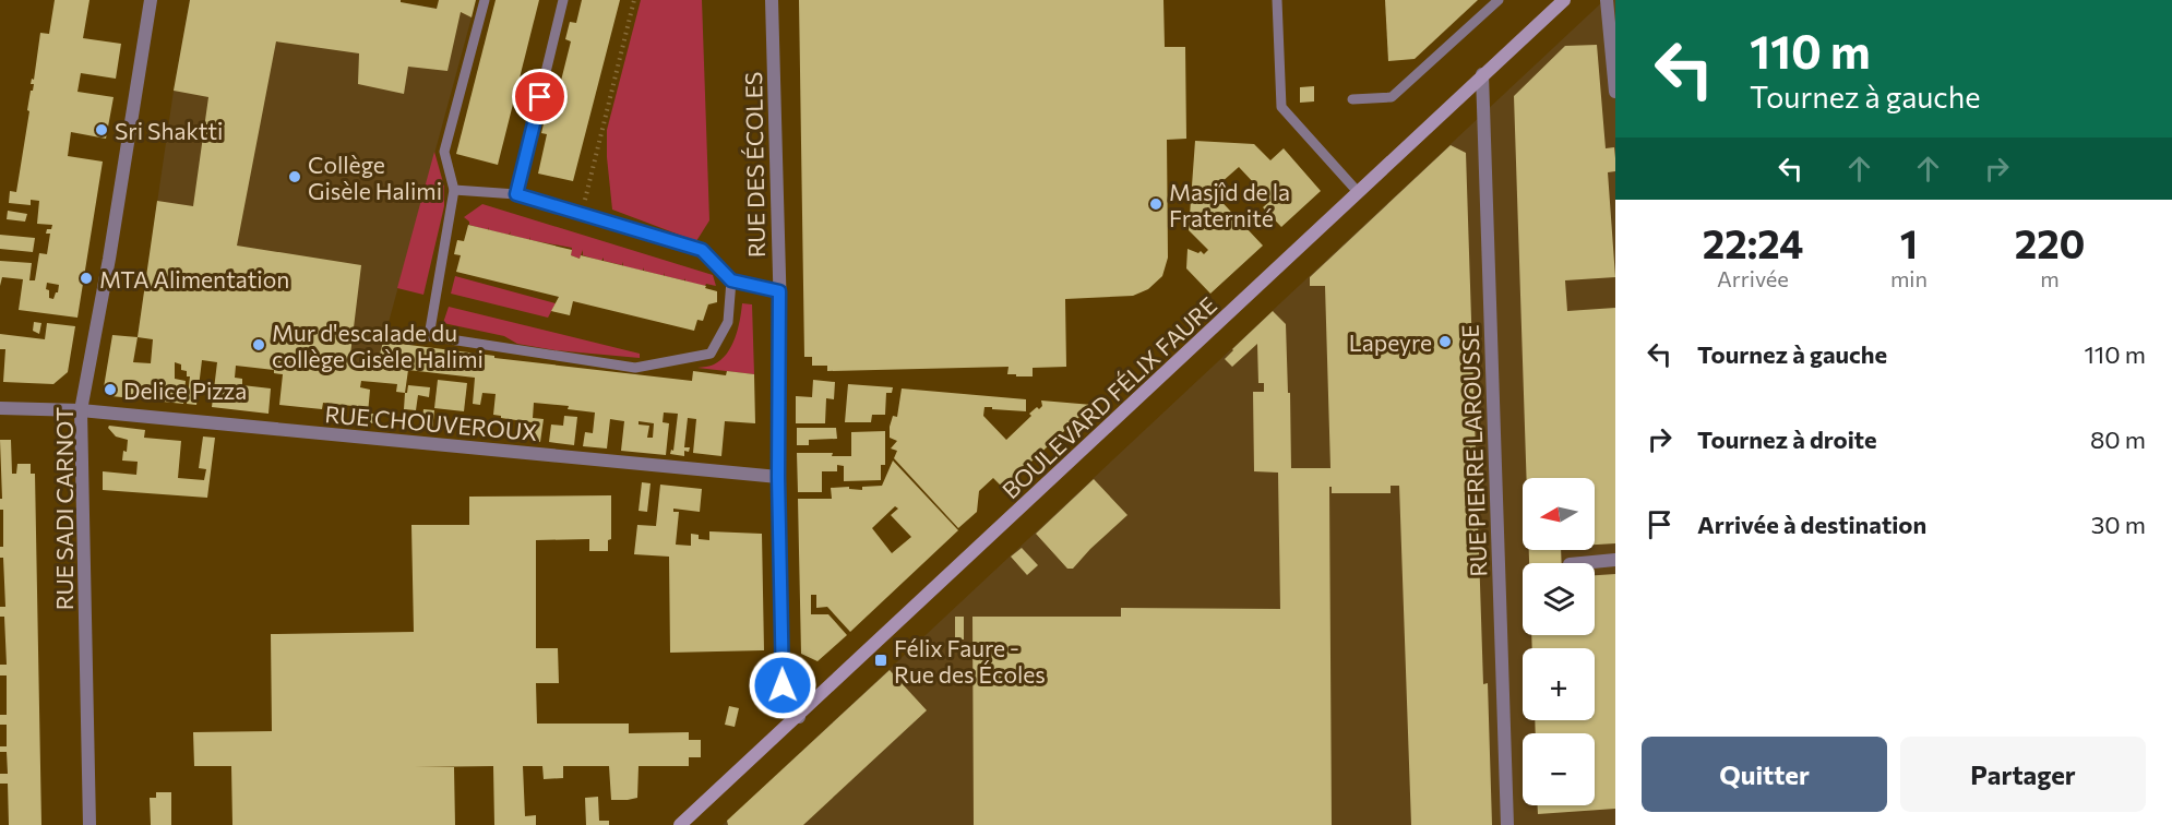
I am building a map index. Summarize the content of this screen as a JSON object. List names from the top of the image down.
{
  "streets": {
    "main road": ["BOULEVARD FÉLIX FAURE"],
    "street": [
      "RUE DES ÉCOLES",
      "RUE CHOUVEROUX",
      "RUE PIERRE LAROUSSE",
      "RUE SADI CARNOT"
    ]
  },
  "crossings": [
    ["RUE DES ÉCOLES", "BOULEVARD FÉLIX FAURE"],
    ["RUE DES ÉCOLES", "RUE CHOUVEROUX"],
    ["BOULEVARD FÉLIX FAURE", "RUE PIERRE LAROUSSE"],
    ["RUE CHOUVEROUX", "RUE SADI CARNOT"]
  ],
  "places": {
    "other": [
      "Sri Shaktti",
      "Collège Gisèle Halimi",
      "Masjîd de la Fraternité",
      "MTA Alimentation",
      "Lapeyre",
      "Mur d'escalade du collège Gisèle Halimi",
      "Delice Pizza"
    ],
    "transit": ["Félix Faure - Rue des Écoles"]
  },
  "north": "left",
  "page": {
    "turn": ["110 m", "Tournez à gauche"],
    "eta": [
      "22:24",
      "Arrivée",
      "1",
      "min",
      "220",
      "m"
    ],
    "list": [
      {
        "name": "Tournez à gauche",
        "value": "110 m"
      },
      {
        "name": "Tournez à droite",
        "value": "80 m"
      },
      {
        "name": "Arrivée à destination",
        "value": "30 m"
      }
    ],
    "map_buttons": ["+", "−"],
    "buttons": ["Quitter", "Partager"]
  }
}
